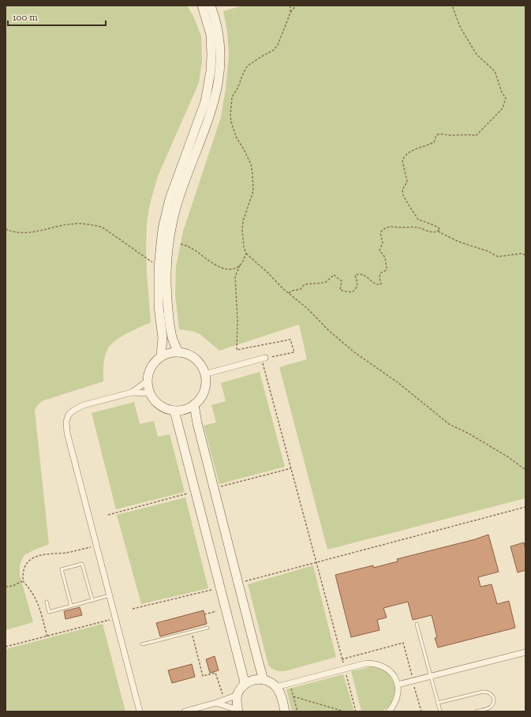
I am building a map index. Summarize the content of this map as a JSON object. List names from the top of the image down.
{
  "scale_bar": "100 m"
}
